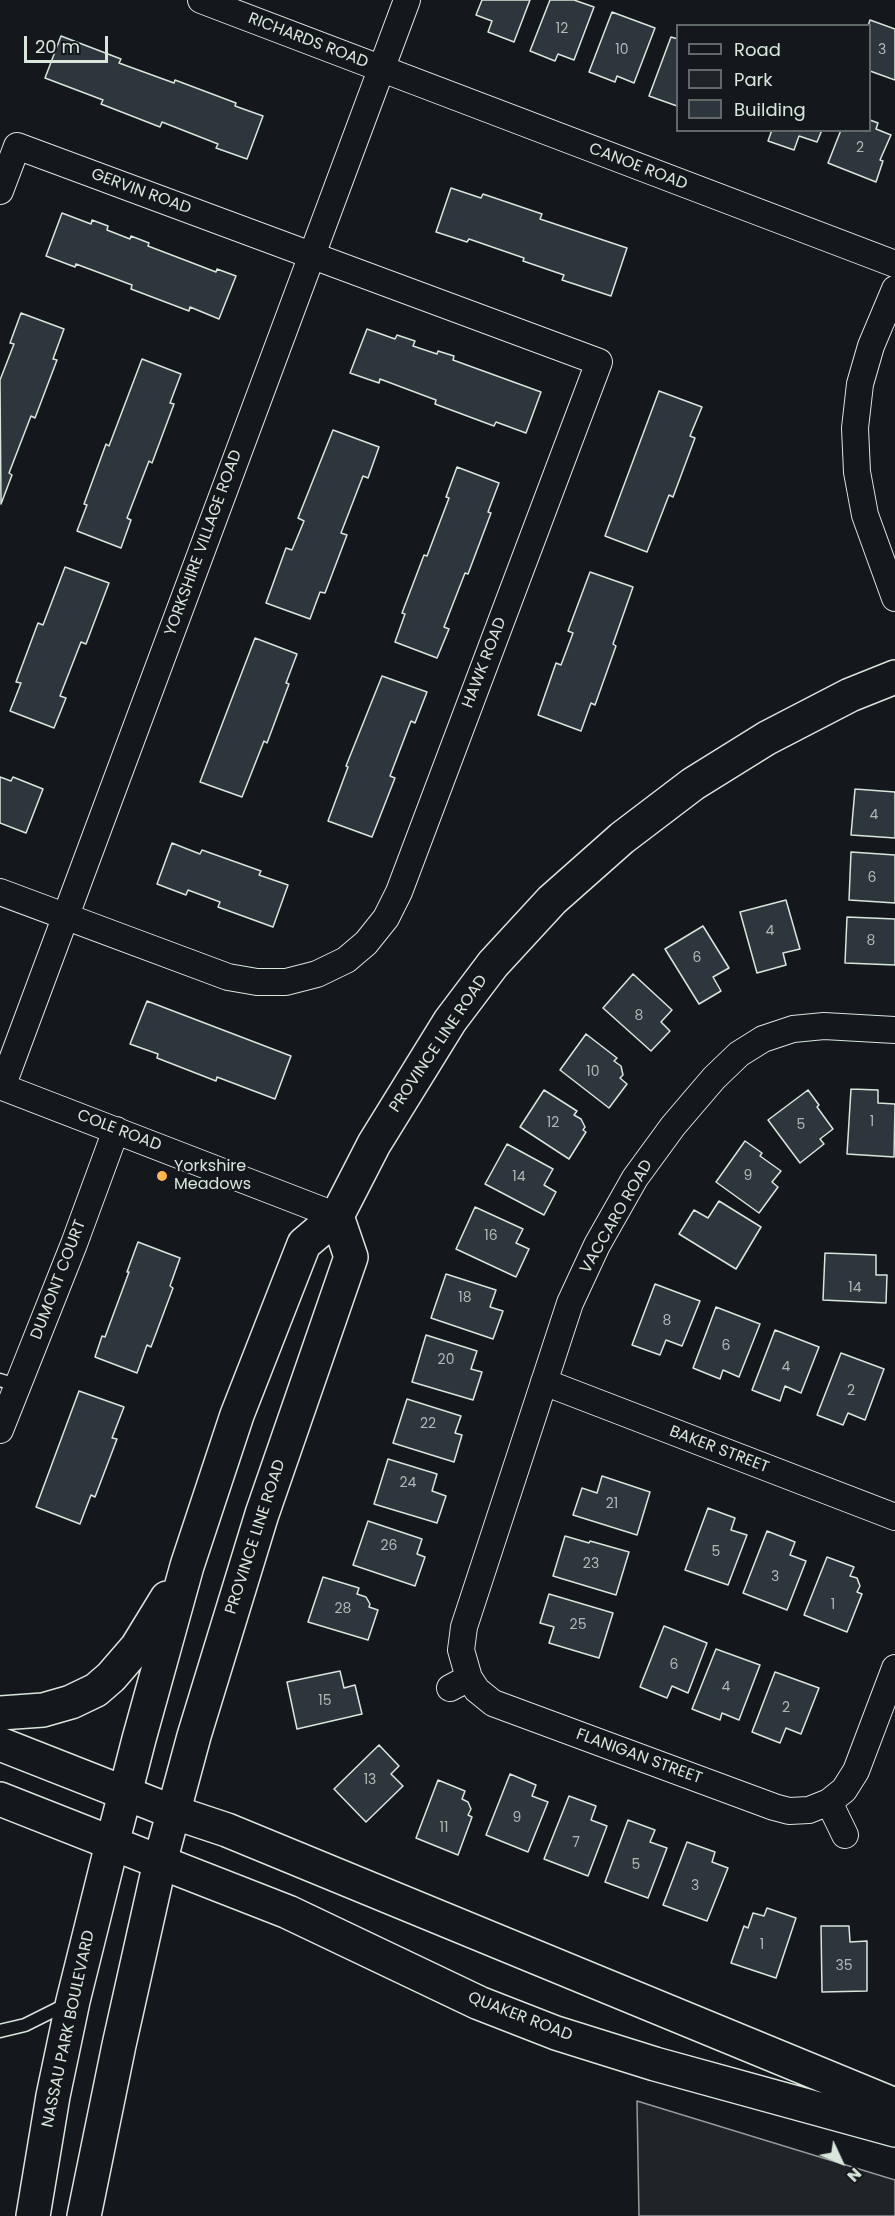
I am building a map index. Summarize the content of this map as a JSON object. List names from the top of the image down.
{
  "streets": {
    "main road": ["PROVINCE LINE ROAD", "QUAKER ROAD", "NASSAU PARK BOULEVARD"],
    "street": [
      "RICHARDS ROAD",
      "CANOE ROAD",
      "GERVIN ROAD",
      "YORKSHIRE VILLAGE ROAD",
      "HAWK ROAD",
      "COLE ROAD",
      "VACCARO ROAD",
      "DUMONT COURT",
      "BAKER STREET",
      "FLANIGAN STREET"
    ]
  },
  "crossings": [
    ["RICHARDS ROAD", "CANOE ROAD"],
    ["RICHARDS ROAD", "YORKSHIRE VILLAGE ROAD"],
    ["CANOE ROAD", "YORKSHIRE VILLAGE ROAD"],
    ["GERVIN ROAD", "YORKSHIRE VILLAGE ROAD"],
    ["GERVIN ROAD", "HAWK ROAD"],
    ["YORKSHIRE VILLAGE ROAD", "HAWK ROAD"],
    ["YORKSHIRE VILLAGE ROAD", "COLE ROAD"],
    ["PROVINCE LINE ROAD", "COLE ROAD"],
    ["PROVINCE LINE ROAD", "QUAKER ROAD"],
    ["PROVINCE LINE ROAD", "NASSAU PARK BOULEVARD"],
    ["COLE ROAD", "DUMONT COURT"],
    ["VACCARO ROAD", "BAKER STREET"],
    ["VACCARO ROAD", "FLANIGAN STREET"],
    ["QUAKER ROAD", "NASSAU PARK BOULEVARD"]
  ],
  "places": ["Yorkshire Meadows"],
  "house_numbers": [
    "12",
    "10",
    "3",
    "2",
    "4",
    "6",
    "4",
    "8",
    "6",
    "8",
    "10",
    "1",
    "12",
    "5",
    "9",
    "14",
    "16",
    "14",
    "18",
    "8",
    "6",
    "20",
    "4",
    "2",
    "22",
    "24",
    "21",
    "26",
    "5",
    "23",
    "3",
    "1",
    "28",
    "25",
    "6",
    "4",
    "15",
    "2",
    "13",
    "9",
    "11",
    "7",
    "5",
    "3",
    "1",
    "35"
  ],
  "legend": ["Road", "Park", "Building"],
  "scale_bar": "20 m",
  "north": "bottom right"
}
